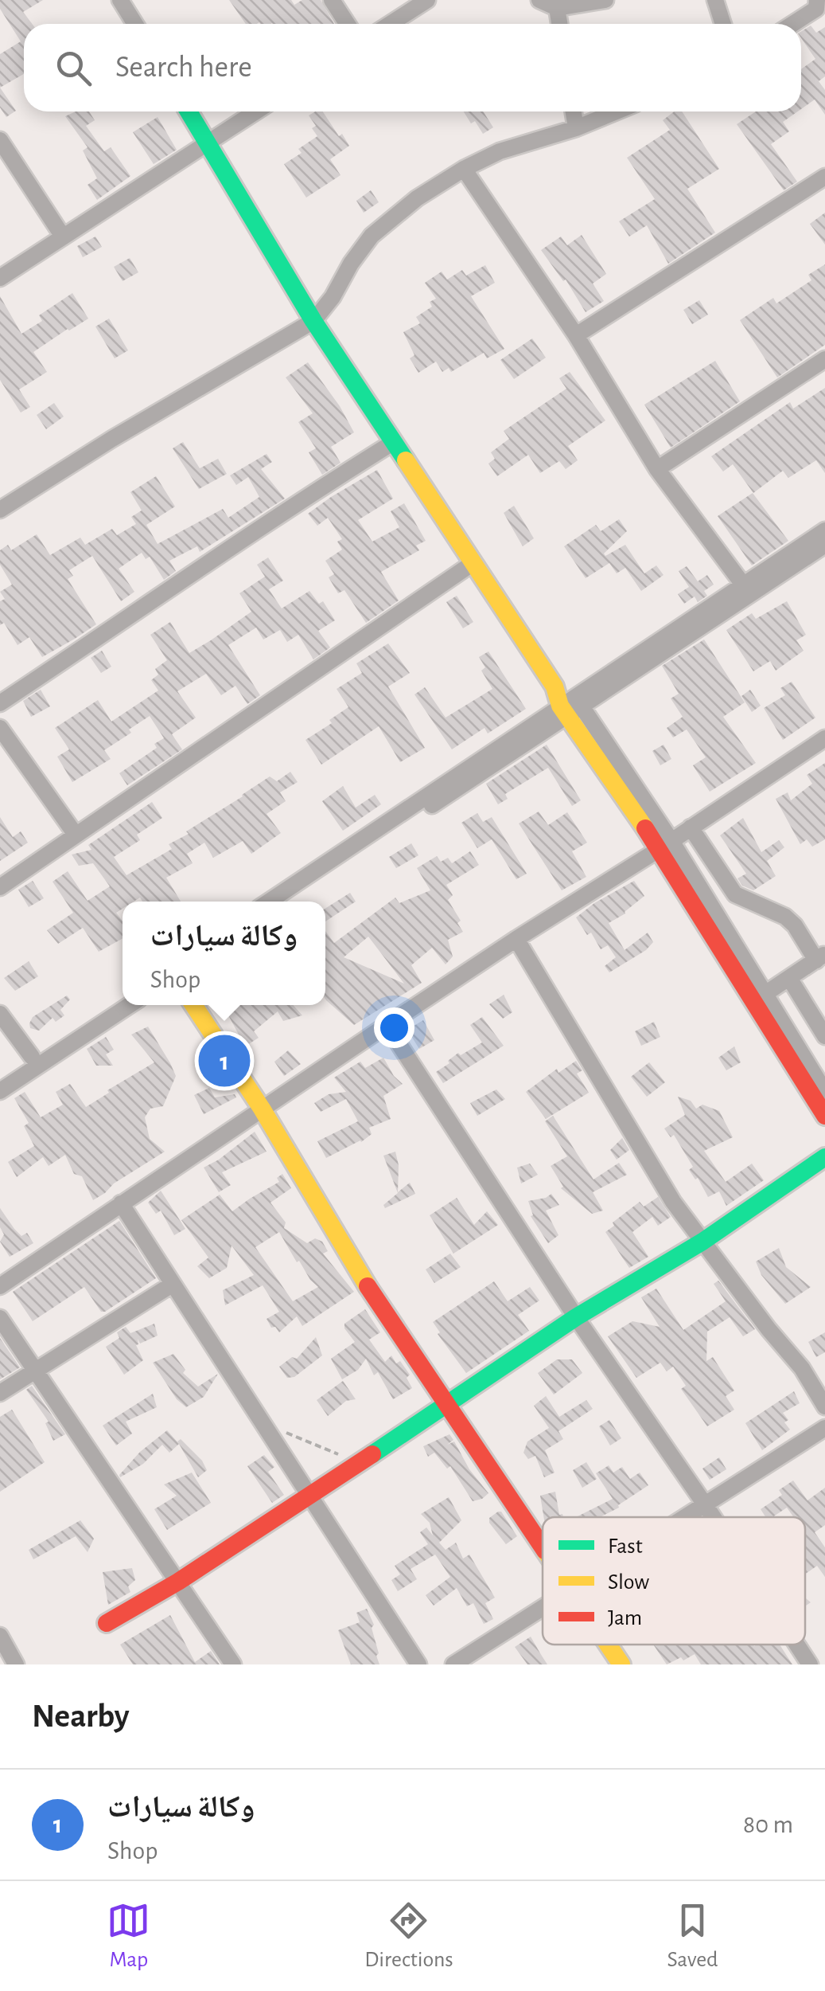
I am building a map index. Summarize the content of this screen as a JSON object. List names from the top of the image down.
{
  "legend": ["Fast", "Slow", "Jam"],
  "page": {
    "search": "Search here",
    "popup": ["وكالة سيارات", "Shop"],
    "pins": "1",
    "heading": "Nearby",
    "list": [
      {
        "mark": "1",
        "name": "وكالة سيارات",
        "note": "Shop",
        "value": "80 m"
      }
    ],
    "nav": ["Map", "Directions", "Saved"]
  }
}
